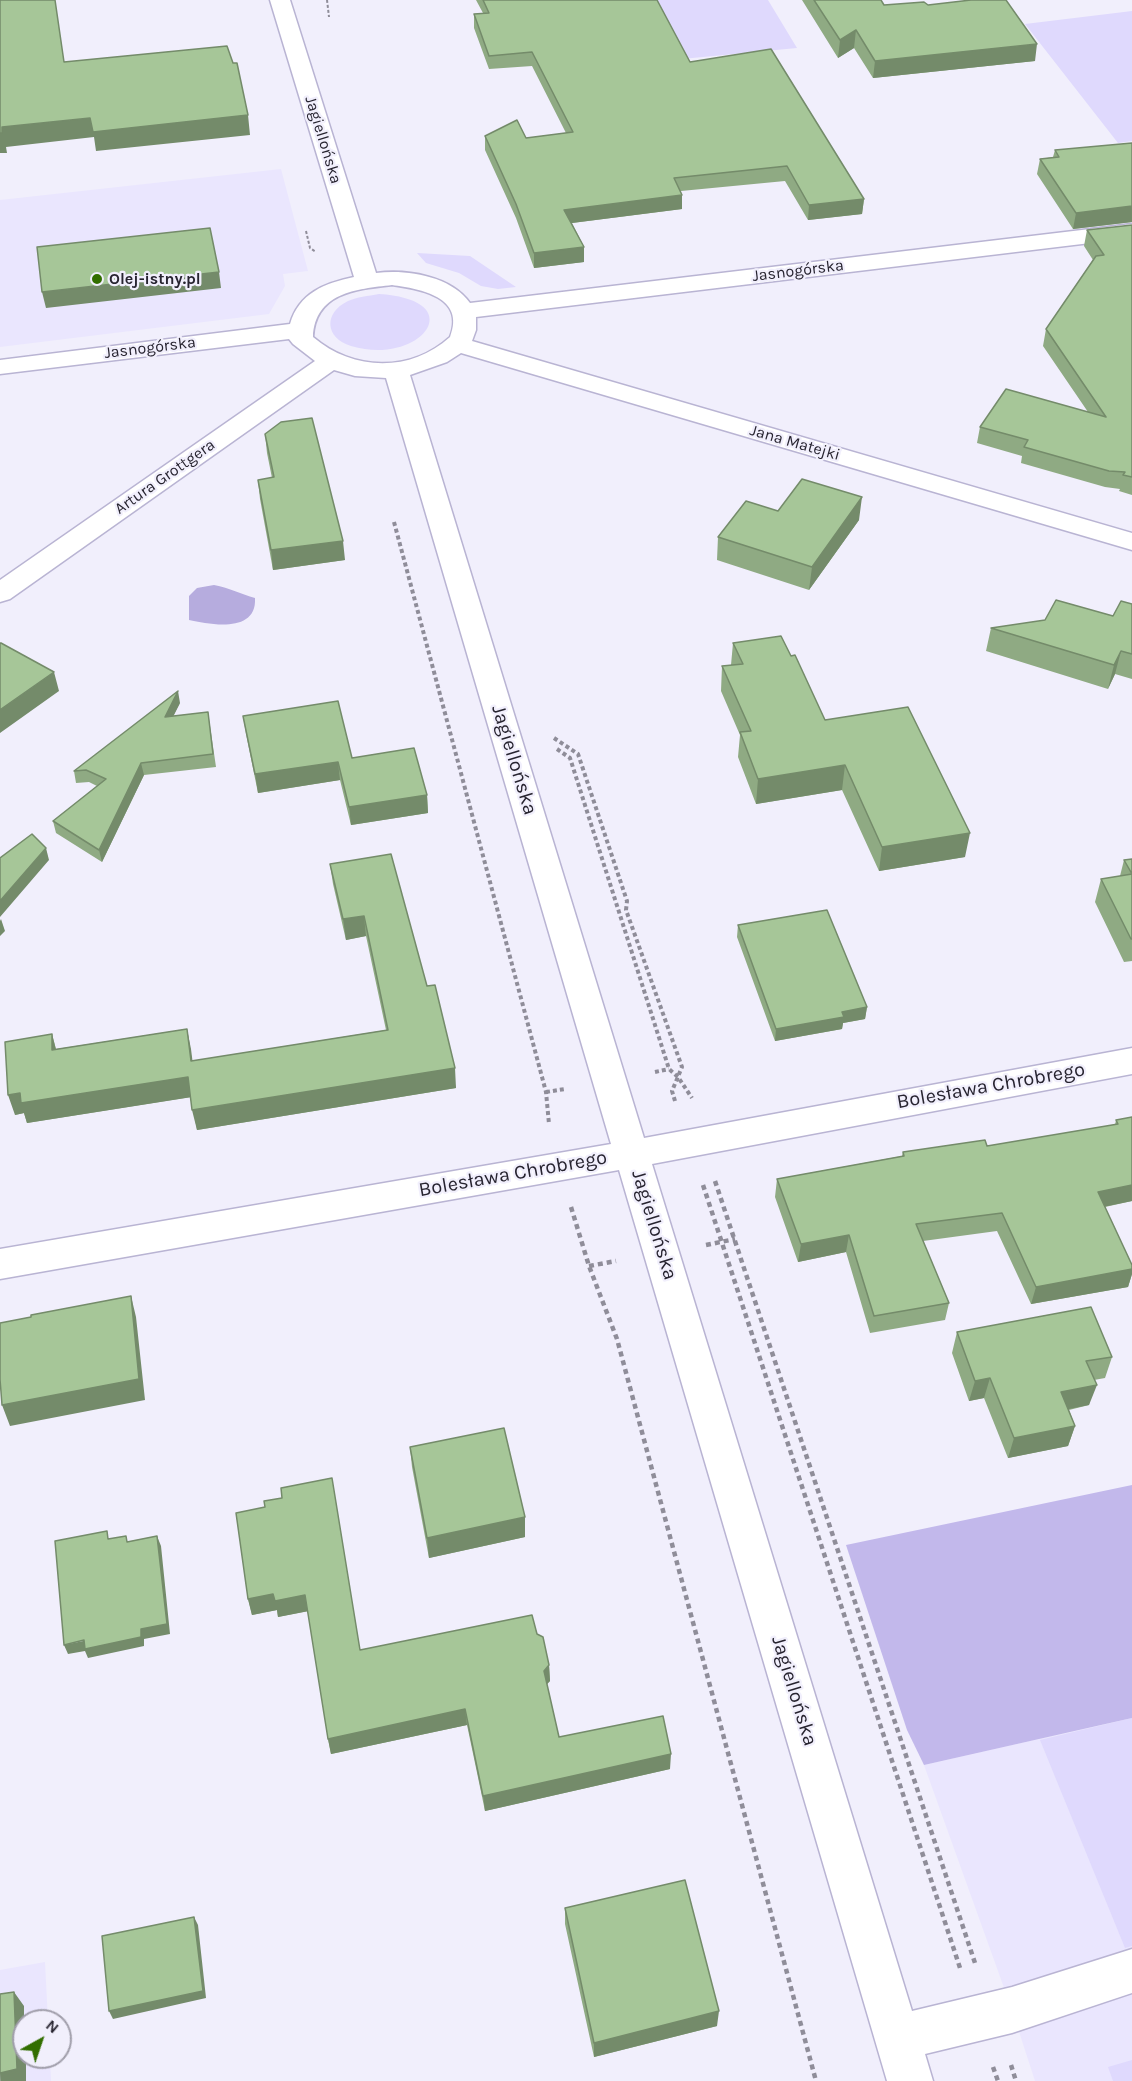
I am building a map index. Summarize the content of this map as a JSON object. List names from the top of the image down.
{
  "streets": {
    "street": [
      "Jagiellońska",
      "Jasnogórska",
      "Jana Matejki",
      "Artura Grottgera",
      "Bolesława Chrobrego"
    ]
  },
  "crossings": [
    ["Jagiellońska", "Jasnogórska"],
    ["Jagiellońska", "Jana Matejki"],
    ["Jagiellońska", "Artura Grottgera"],
    ["Jagiellońska", "Bolesława Chrobrego"],
    ["Jasnogórska", "Jana Matejki"],
    ["Jasnogórska", "Artura Grottgera"],
    ["Jana Matejki", "Artura Grottgera"]
  ],
  "places": ["Olej-istny.pl"],
  "north": "top right"
}
